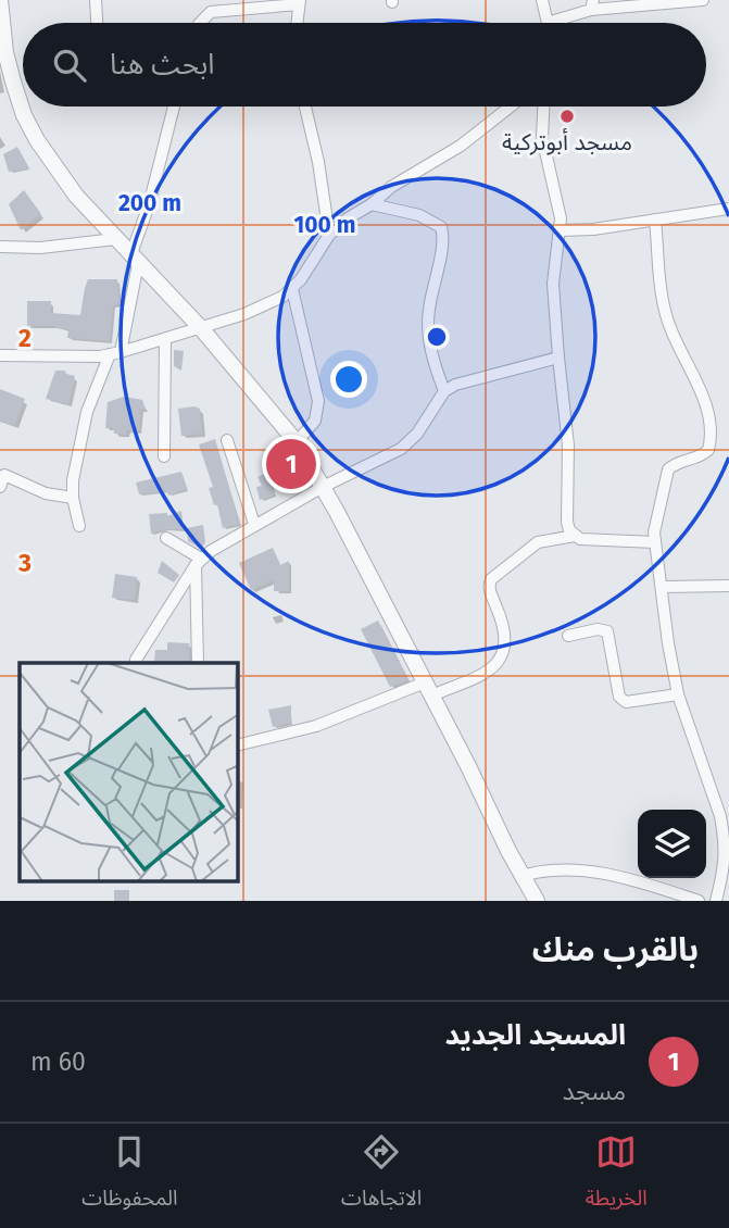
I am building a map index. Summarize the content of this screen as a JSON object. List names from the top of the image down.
{
  "places": ["مسجد أبوتركية"],
  "page": {
    "search": "ابحث هنا",
    "pins": "1",
    "heading": "بالقرب منك",
    "list": [
      {
        "mark": "1",
        "name": "المسجد الجديد",
        "note": "مسجد",
        "value": "60 m"
      }
    ],
    "nav": ["الخريطة", "الاتجاهات", "المحفوظات"]
  },
  "grid": {
    "rows": ["2", "3"]
  },
  "rings": ["200 m", "100 m"]
}
